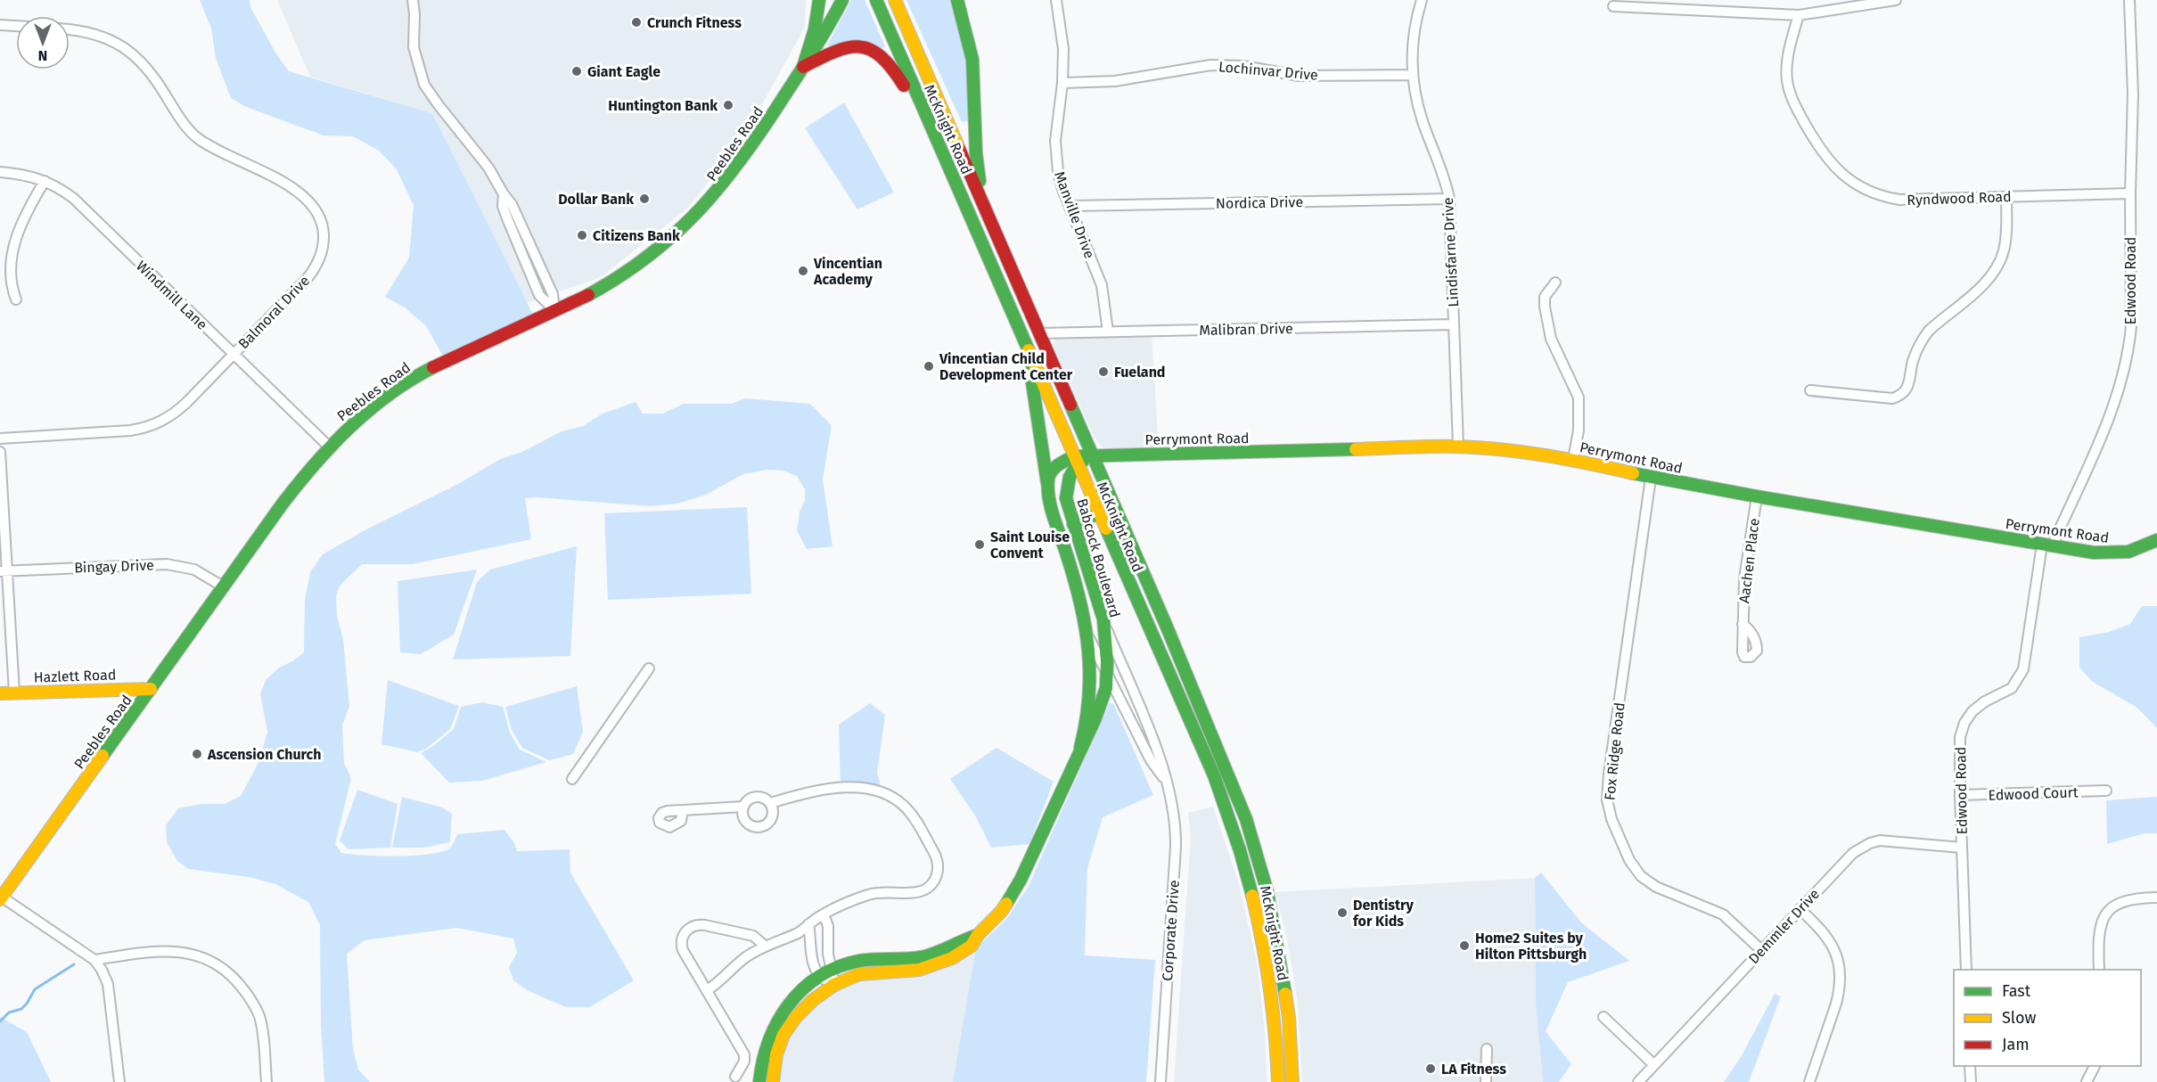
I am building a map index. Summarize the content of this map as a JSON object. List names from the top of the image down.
{
  "streets": {
    "main road": [
      "McKnight Road",
      "Peebles Road",
      "Perrymont Road",
      "Babcock Boulevard",
      "Hazlett Road"
    ],
    "street": [
      "Lochinvar Drive",
      "Ryndwood Road",
      "Nordica Drive",
      "Manville Drive",
      "Lindisfarne Drive",
      "Edwood Road",
      "Windmill Lane",
      "Balmoral Drive",
      "Malibran Drive",
      "Aachen Place",
      "Bingay Drive",
      "Fox Ridge Road",
      "Edwood Court",
      "Demmler Drive",
      "Corporate Drive"
    ]
  },
  "crossings": [
    ["Lochinvar Drive", "Manville Drive"],
    ["Lochinvar Drive", "Lindisfarne Drive"],
    ["McKnight Road", "Malibran Drive"],
    ["McKnight Road", "Perrymont Road"],
    ["McKnight Road", "Babcock Boulevard"],
    ["Peebles Road", "Windmill Lane"],
    ["Peebles Road", "Bingay Drive"],
    ["Peebles Road", "Hazlett Road"],
    ["Ryndwood Road", "Edwood Road"],
    ["Nordica Drive", "Manville Drive"],
    ["Nordica Drive", "Lindisfarne Drive"],
    ["Manville Drive", "Malibran Drive"],
    ["Lindisfarne Drive", "Malibran Drive"],
    ["Lindisfarne Drive", "Perrymont Road"],
    ["Edwood Road", "Perrymont Road"],
    ["Edwood Road", "Edwood Court"],
    ["Edwood Road", "Demmler Drive"],
    ["Windmill Lane", "Balmoral Drive"],
    ["Perrymont Road", "Aachen Place"],
    ["Perrymont Road", "Fox Ridge Road"],
    ["Babcock Boulevard", "Corporate Drive"],
    ["Fox Ridge Road", "Demmler Drive"]
  ],
  "places": [
    "Crunch Fitness",
    "Giant Eagle",
    "Huntington Bank",
    "Dollar Bank",
    "Citizens Bank",
    "Vincentian Academy",
    "Vincentian Child Development Center",
    "Fueland",
    "Saint Louise Convent",
    "Ascension Church",
    "Dentistry for Kids",
    "Home2 Suites by Hilton Pittsburgh",
    "LA Fitness"
  ],
  "legend": ["Fast", "Slow", "Jam"],
  "north": "bottom"
}
